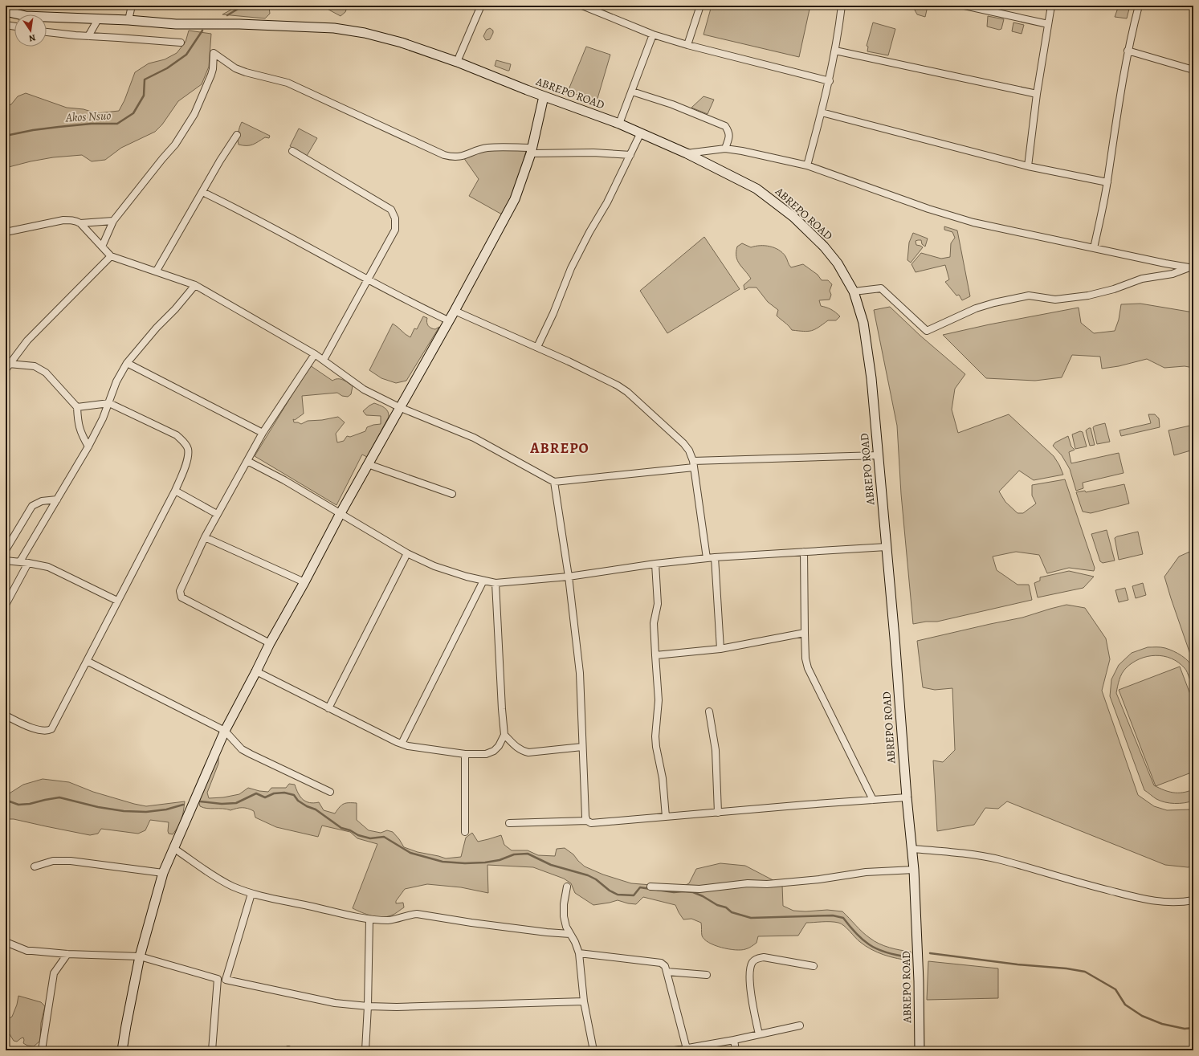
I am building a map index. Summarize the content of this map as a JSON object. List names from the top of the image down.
{
  "streets": {
    "main road": ["ABREPO ROAD"]
  },
  "districts": ["ABREPO"],
  "water": ["Akos Nsuo"],
  "north": "bottom"
}
